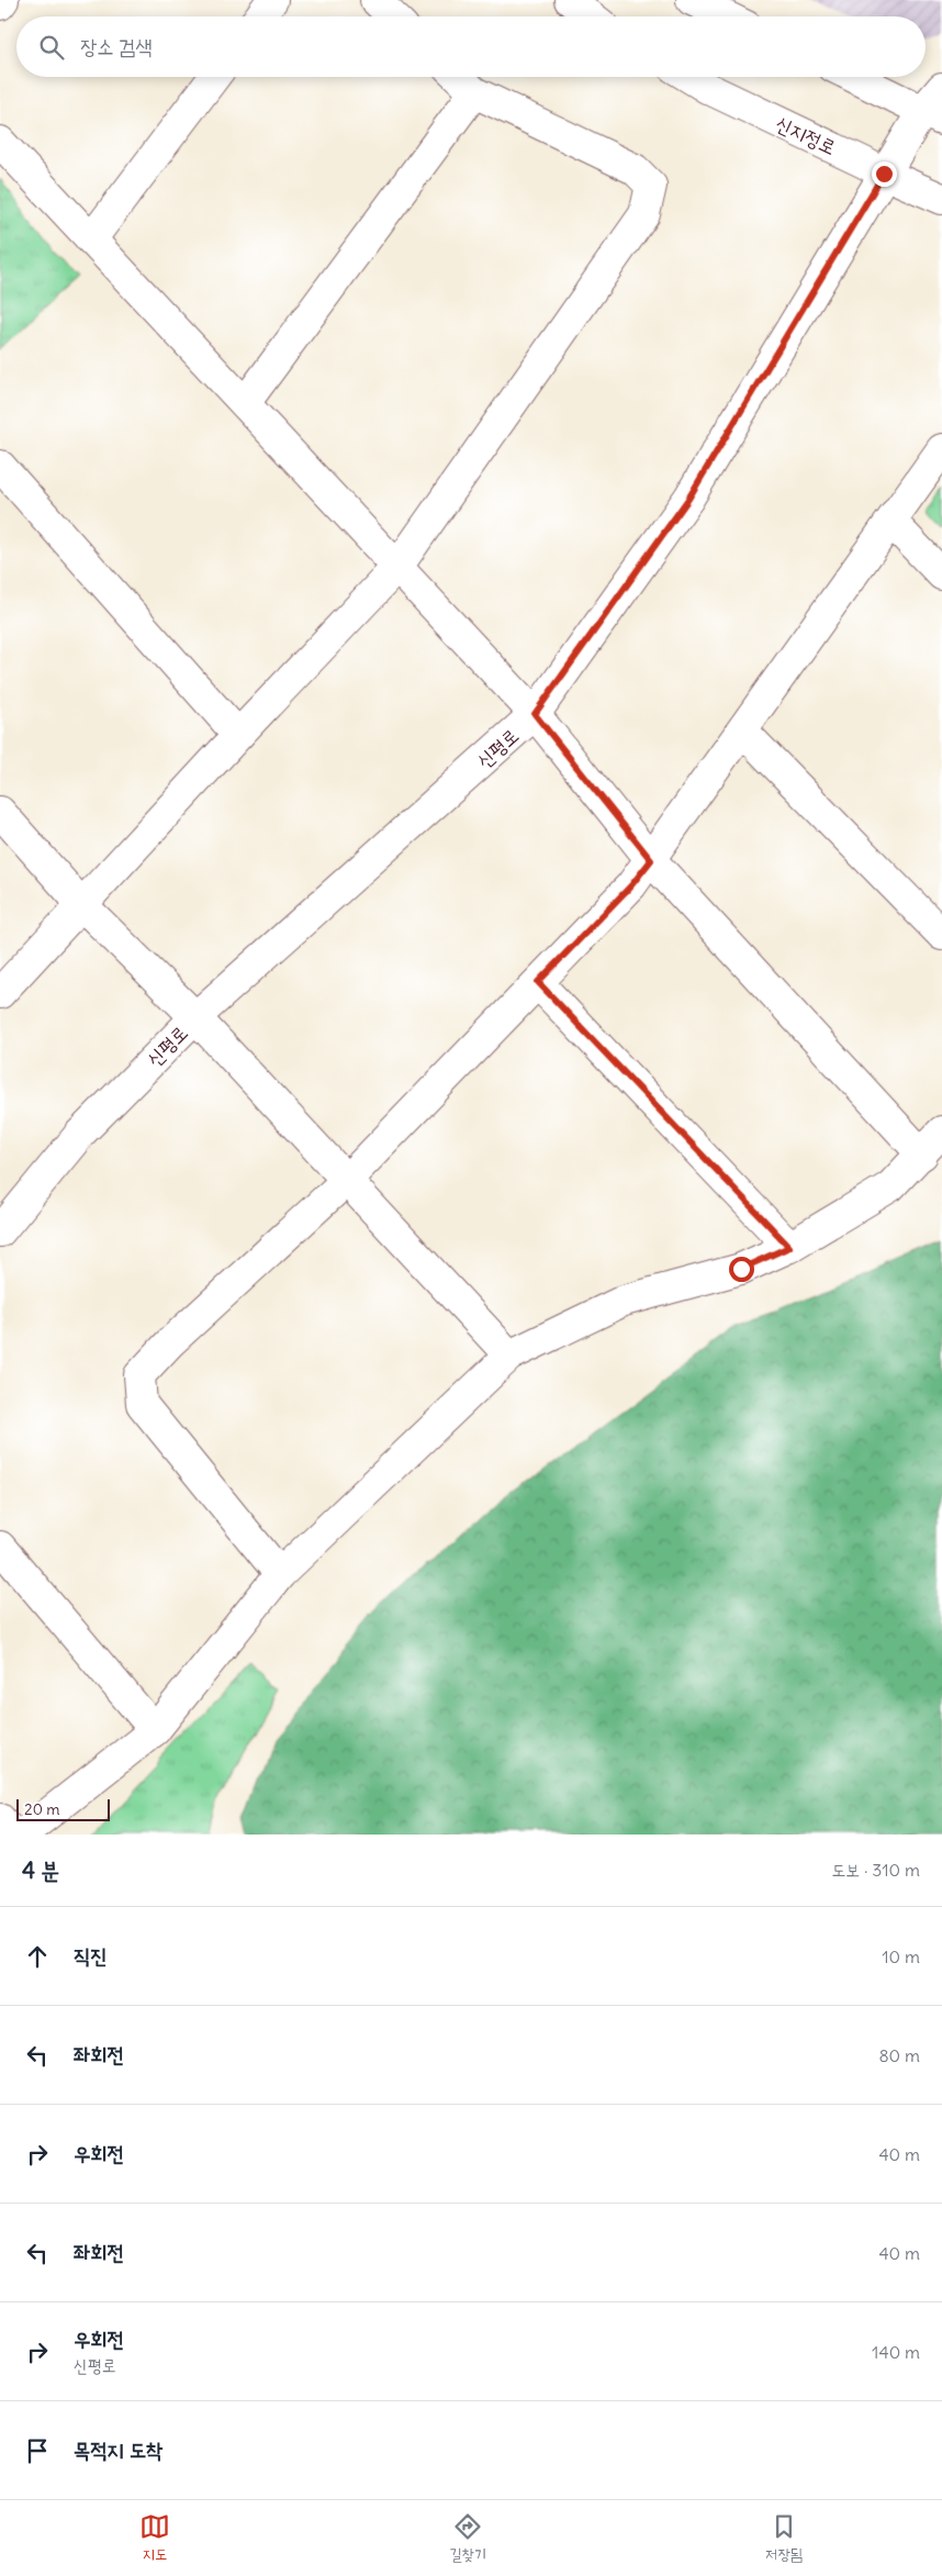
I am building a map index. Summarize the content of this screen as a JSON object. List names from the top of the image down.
{
  "streets": {
    "street": ["신지정로", "신평로"]
  },
  "crossings": [
    ["신지정로", "신평로"]
  ],
  "scale_bar": "20 m",
  "page": {
    "search": "장소 검색",
    "scale": "20 m",
    "heading": ["4 분", "도보 · 310 m"],
    "list": [
      ["직진", "10 m"],
      ["좌회전", "80 m"],
      ["우회전", "40 m"],
      ["좌회전", "40 m"],
      ["우회전", "신평로", "140 m"],
      "목적지 도착"
    ],
    "nav": ["지도", "길찾기", "저장됨"]
  }
}
